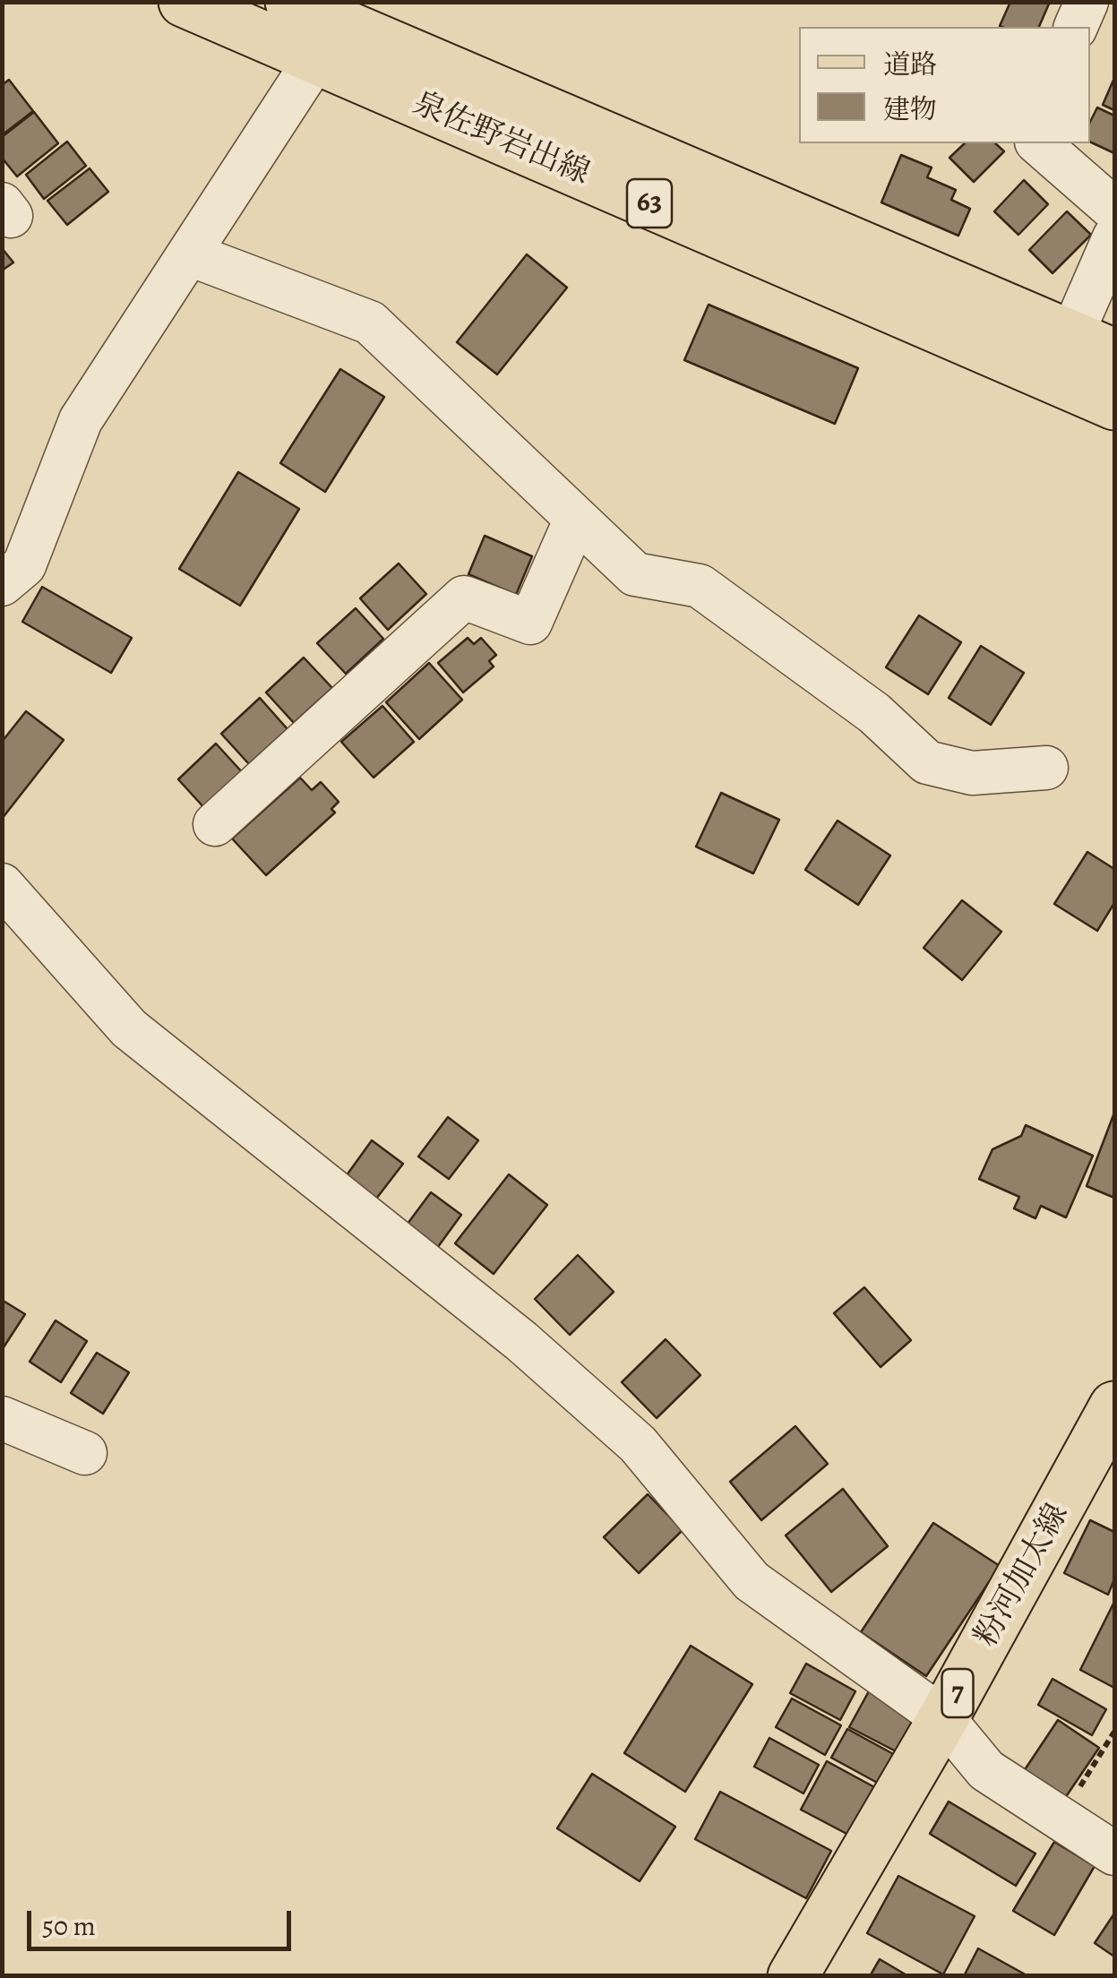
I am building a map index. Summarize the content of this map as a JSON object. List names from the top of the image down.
{
  "streets": {
    "main road": [
      "泉佐野岩出線",
      "63",
      "粉河加太線",
      "7"
    ]
  },
  "legend": ["道路", "建物"],
  "scale_bar": "50 m"
}
